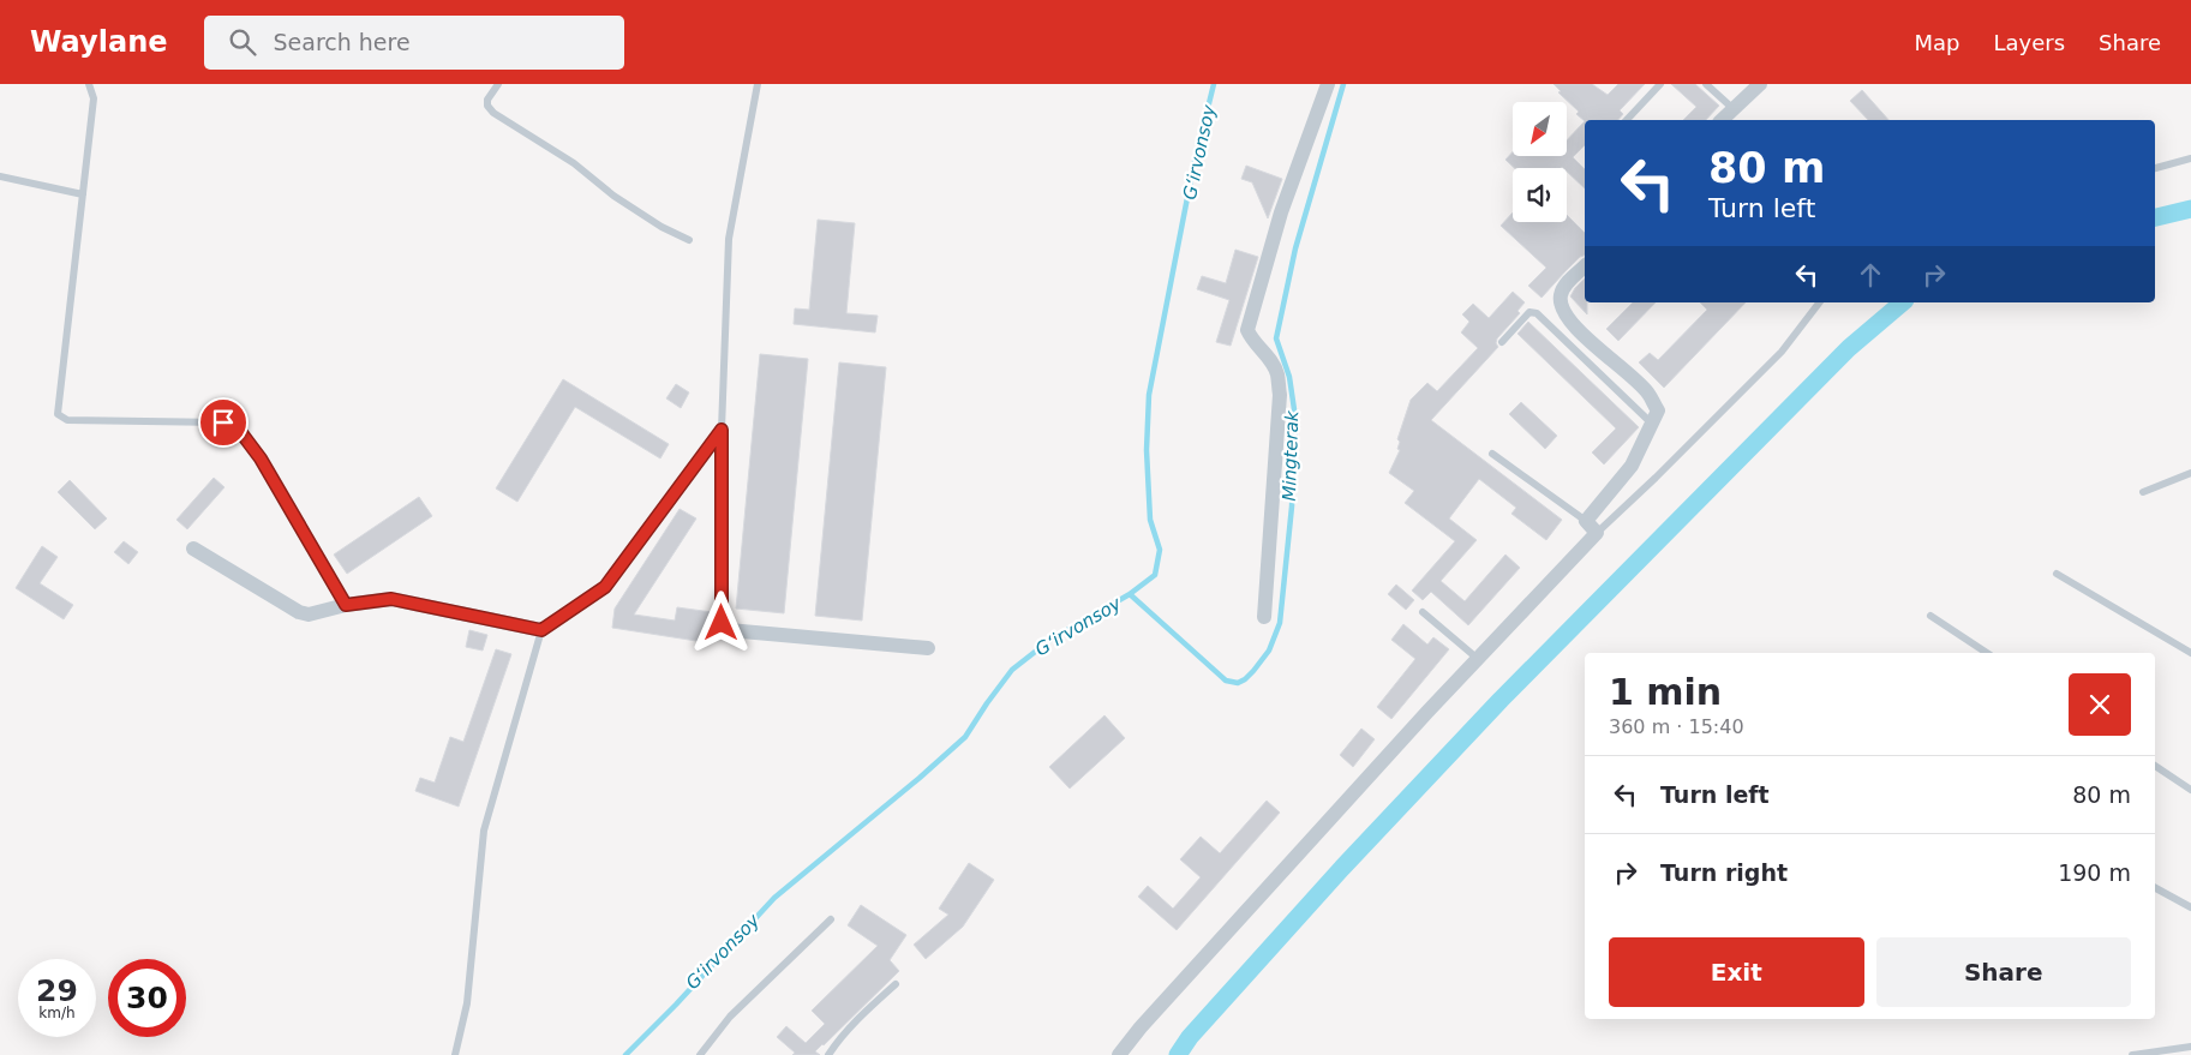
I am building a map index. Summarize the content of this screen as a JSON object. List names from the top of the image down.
{
  "water": ["G‘irvonsoy", "Mingterak"],
  "north": "bottom left",
  "page": {
    "header": "Waylane",
    "search": "Search here",
    "nav": ["Map", "Layers", "Share"],
    "turn": ["80 m", "Turn left"],
    "heading": ["1 min", "360 m · 15:40"],
    "list": [
      {
        "name": "Turn left",
        "value": "80 m"
      },
      {
        "name": "Turn right",
        "value": "190 m"
      }
    ],
    "buttons": ["Exit", "Share"],
    "speed": "29 km/h",
    "limit": "30"
  }
}
